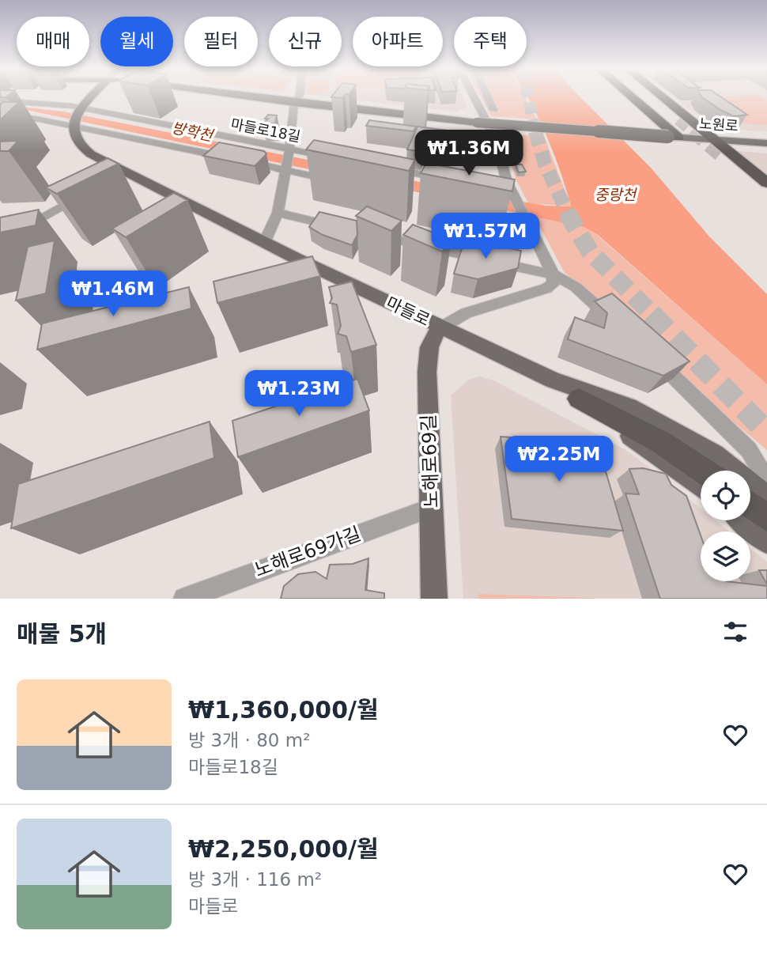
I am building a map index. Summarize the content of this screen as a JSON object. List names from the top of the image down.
{
  "streets": {
    "main road": ["노원로", "마들로", "노해로69길"],
    "street": ["마들로18길", "노해로69가길"]
  },
  "crossings": [
    ["마들로18길", "마들로"],
    ["마들로", "노해로69길"],
    ["노해로69길", "노해로69가길"]
  ],
  "water": ["방학천", "중랑천"],
  "page": {
    "chip": [
      "매매",
      "월세",
      "필터",
      "신규",
      "아파트",
      "주택"
    ],
    "price": [
      "₩1.36M",
      "₩1.57M",
      "₩1.46M",
      "₩1.23M",
      "₩2.25M"
    ],
    "heading": "매물 5개",
    "list": [
      {
        "name": "₩1,360,000/월",
        "note": "방 3개 · 80 m² · 마들로18길"
      },
      {
        "name": "₩2,250,000/월",
        "note": "방 3개 · 116 m² · 마들로"
      }
    ]
  }
}
